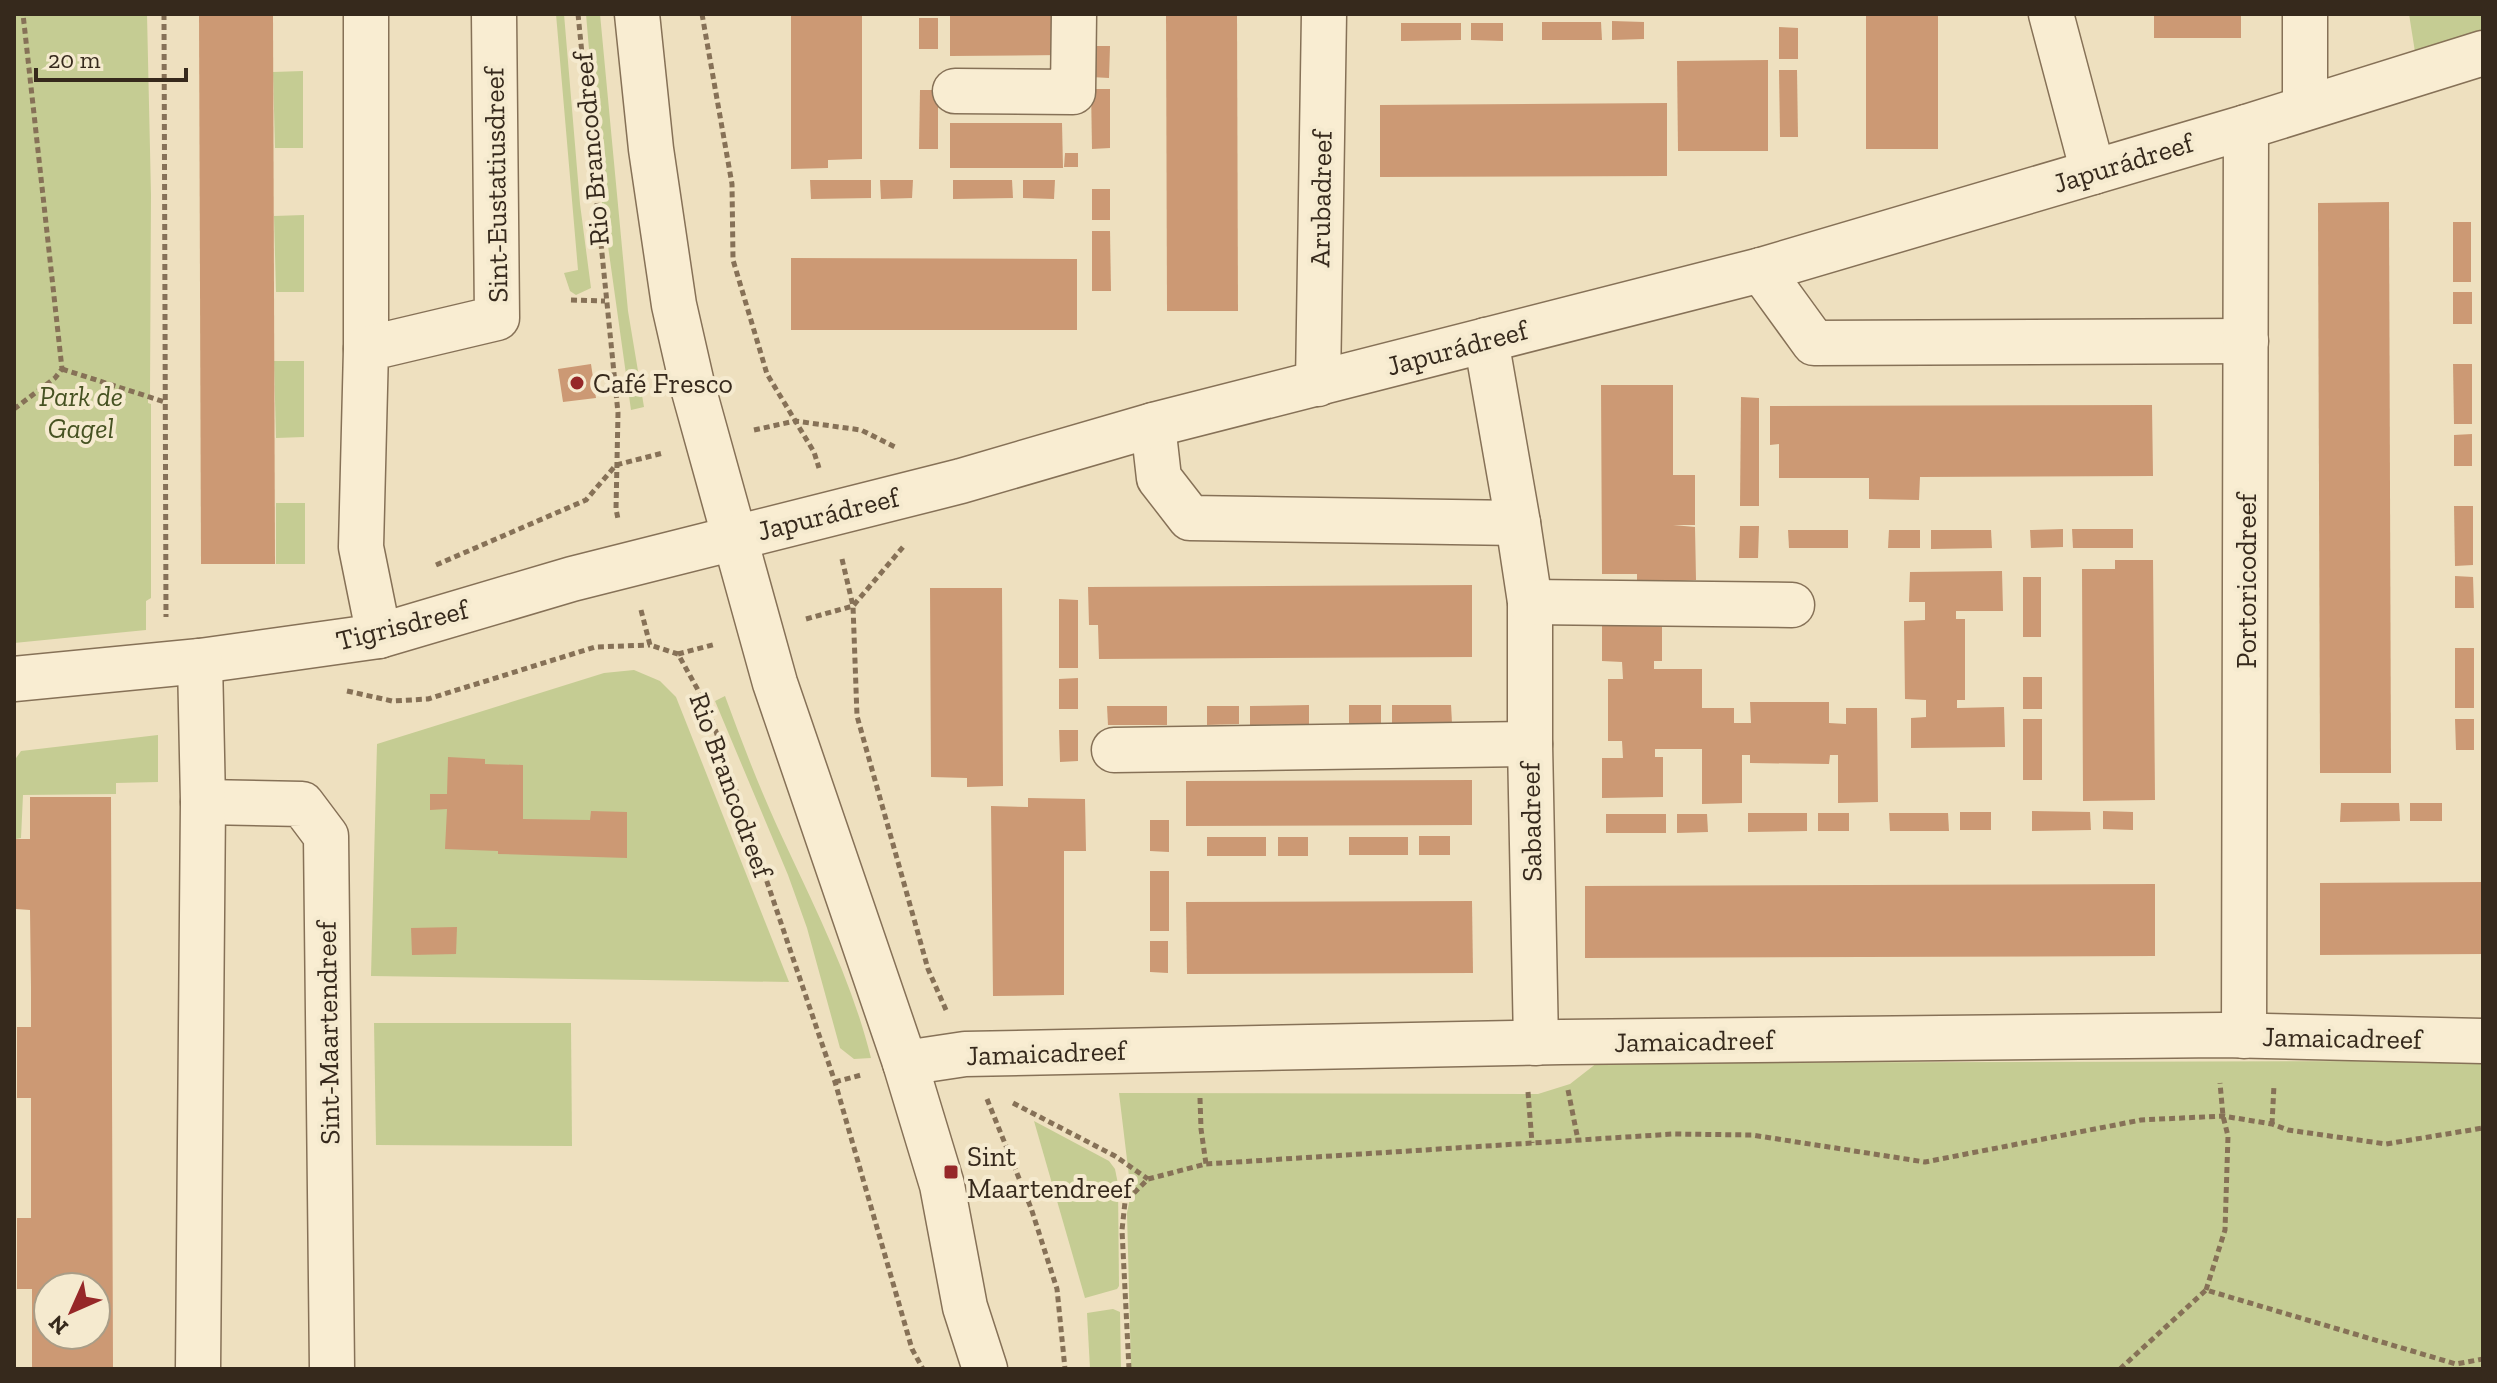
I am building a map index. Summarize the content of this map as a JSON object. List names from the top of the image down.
{
  "streets": {
    "street": [
      "Rio Brancodreef",
      "Japurádreef",
      "Sint-Eustatiusdreef",
      "Arubadreef",
      "Portoricodreef",
      "Tigrisdreef",
      "Sabadreef",
      "Sint-Maartendreef",
      "Jamaicadreef"
    ]
  },
  "crossings": [
    ["Rio Brancodreef", "Japurádreef"],
    ["Rio Brancodreef", "Tigrisdreef"],
    ["Rio Brancodreef", "Jamaicadreef"],
    ["Japurádreef", "Arubadreef"],
    ["Japurádreef", "Portoricodreef"],
    ["Japurádreef", "Tigrisdreef"],
    ["Japurádreef", "Sabadreef"],
    ["Portoricodreef", "Jamaicadreef"],
    ["Sabadreef", "Jamaicadreef"]
  ],
  "parks": ["Park de Gagel"],
  "places": {
    "other": ["Café Fresco"],
    "transit": ["Sint Maartendreef"]
  },
  "scale_bar": "20 m",
  "north": "bottom left"
}
